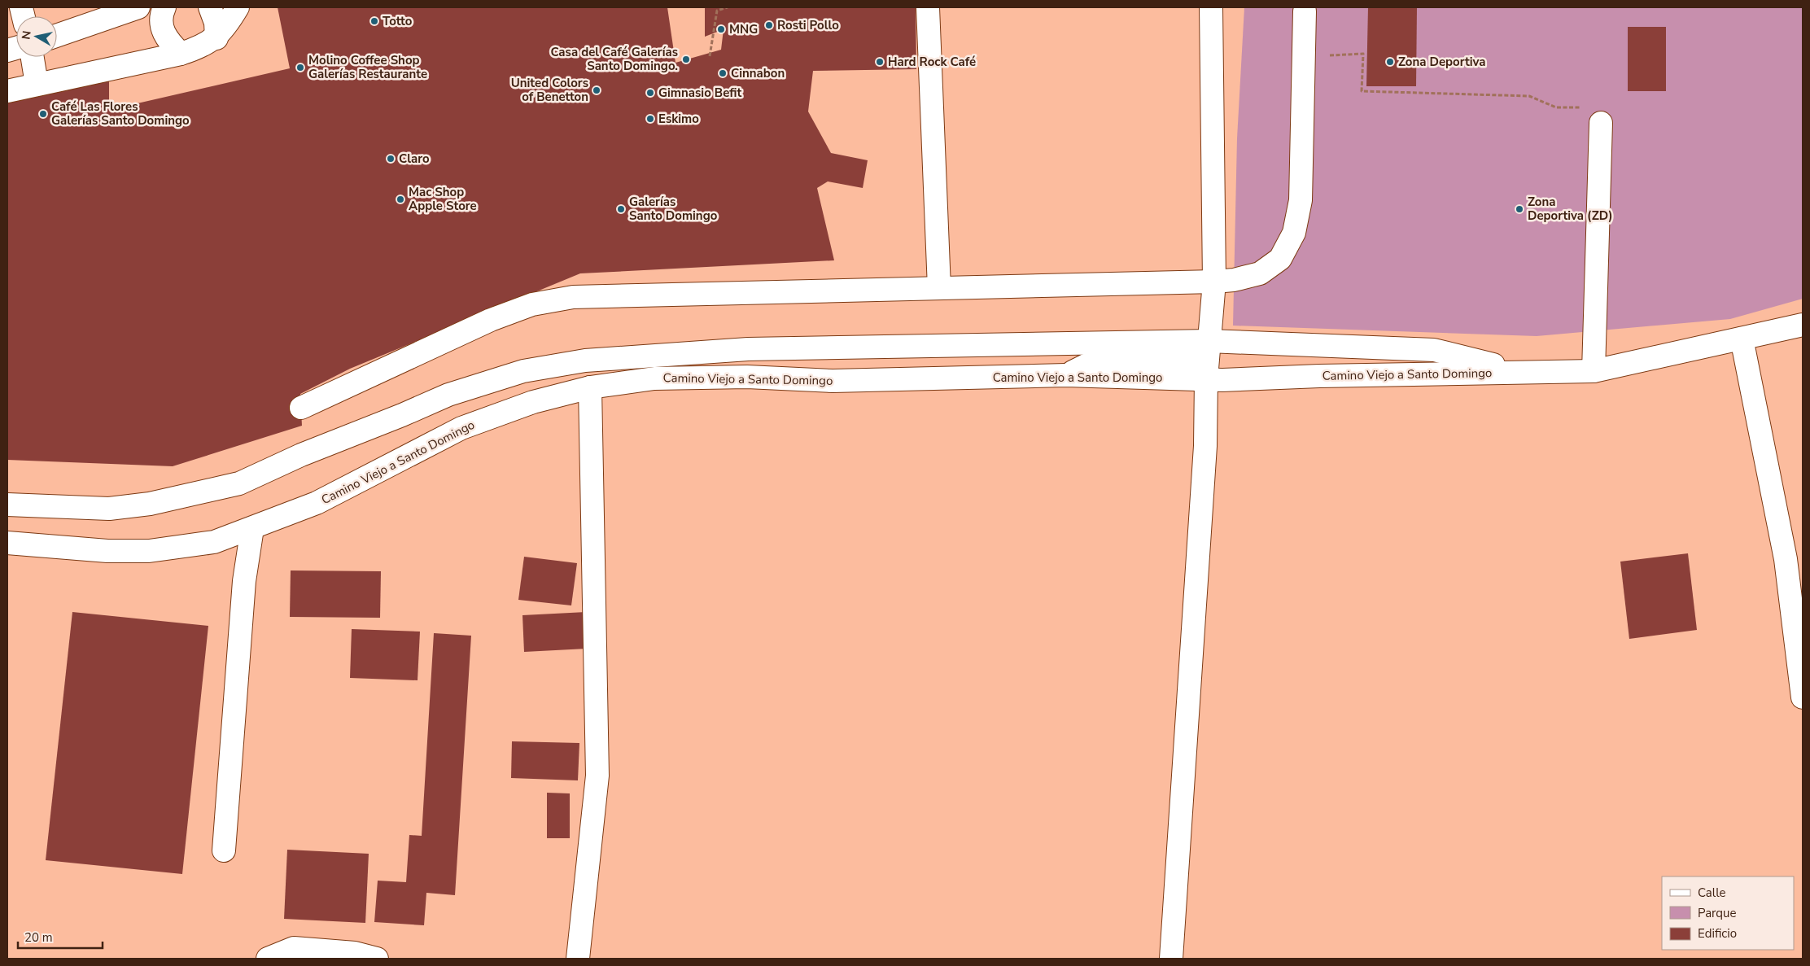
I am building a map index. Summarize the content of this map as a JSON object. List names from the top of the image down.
{
  "streets": {
    "street": ["Camino Viejo a Santo Domingo"]
  },
  "places": [
    "Totto",
    "Rosti Pollo",
    "MNG",
    "Casa del Café Galerías Santo Domingo.",
    "Hard Rock Café",
    "Zona Deportiva",
    "Molino Coffee Shop Galerías Restaurante",
    "Cinnabon",
    "United Colors of Benetton",
    "Gimnasio Befit",
    "Café Las Flores Galerías Santo Domingo",
    "Eskimo",
    "Claro",
    "Mac Shop Apple Store",
    "Galerías Santo Domingo",
    "Zona Deportiva (ZD)"
  ],
  "legend": ["Calle", "Parque", "Edificio"],
  "scale_bar": "20 m",
  "north": "left"
}
